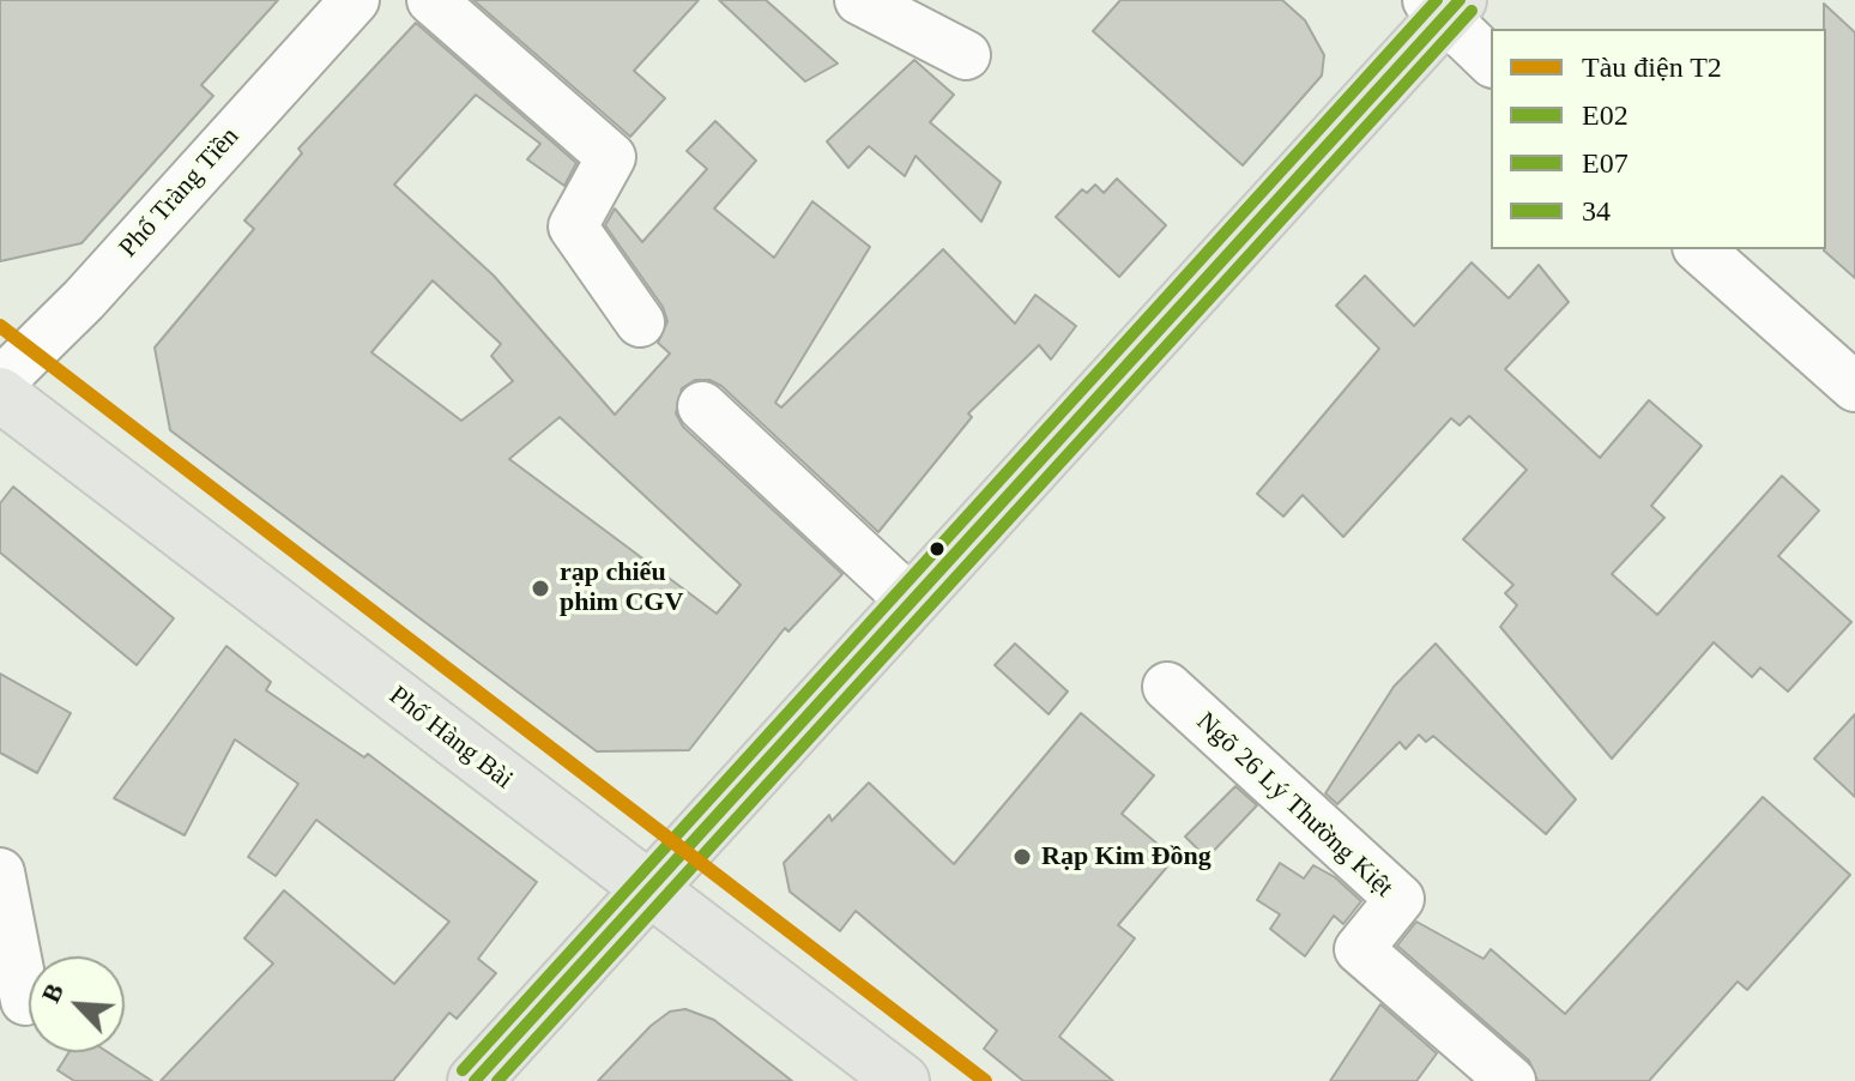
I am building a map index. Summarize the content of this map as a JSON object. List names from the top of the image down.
{
  "streets": {
    "main road": ["Phố Hàng Bài"],
    "street": ["Phố Tràng Tiền", "Ngõ 26 Lý Thường Kiệt"]
  },
  "places": ["rạp chiếu phim CGV", "Rạp Kim Đồng"],
  "lines": [
    "transit line E02",
    "transit line 34",
    "transit line E07",
    "metro line T2"
  ],
  "legend": [
    "Tàu điện T2",
    "E02",
    "E07",
    "34"
  ],
  "north": "top left"
}
